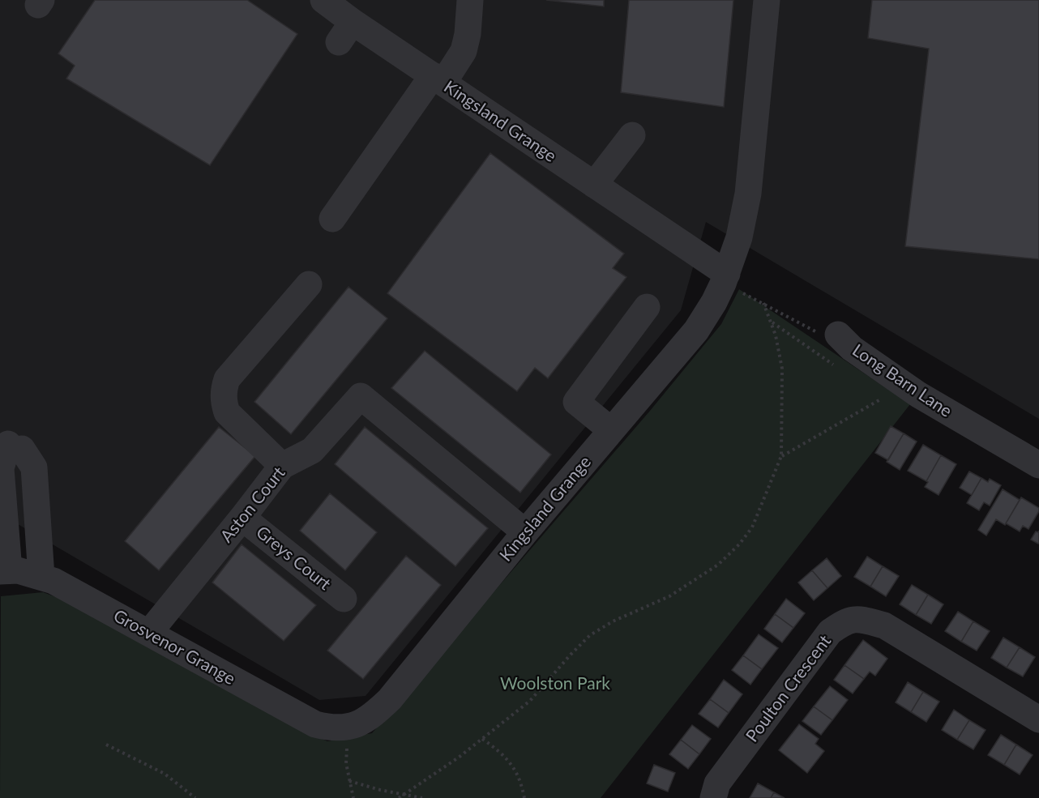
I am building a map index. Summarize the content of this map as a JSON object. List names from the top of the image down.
{
  "streets": {
    "street": [
      "Kingsland Grange",
      "Long Barn Lane",
      "Aston Court",
      "Greys Court",
      "Grosvenor Grange",
      "Poulton Crescent"
    ]
  },
  "crossings": [
    ["Kingsland Grange", "Aston Court"],
    ["Kingsland Grange", "Grosvenor Grange"],
    ["Aston Court", "Greys Court"],
    ["Aston Court", "Grosvenor Grange"]
  ],
  "parks": ["Woolston Park"]
}
